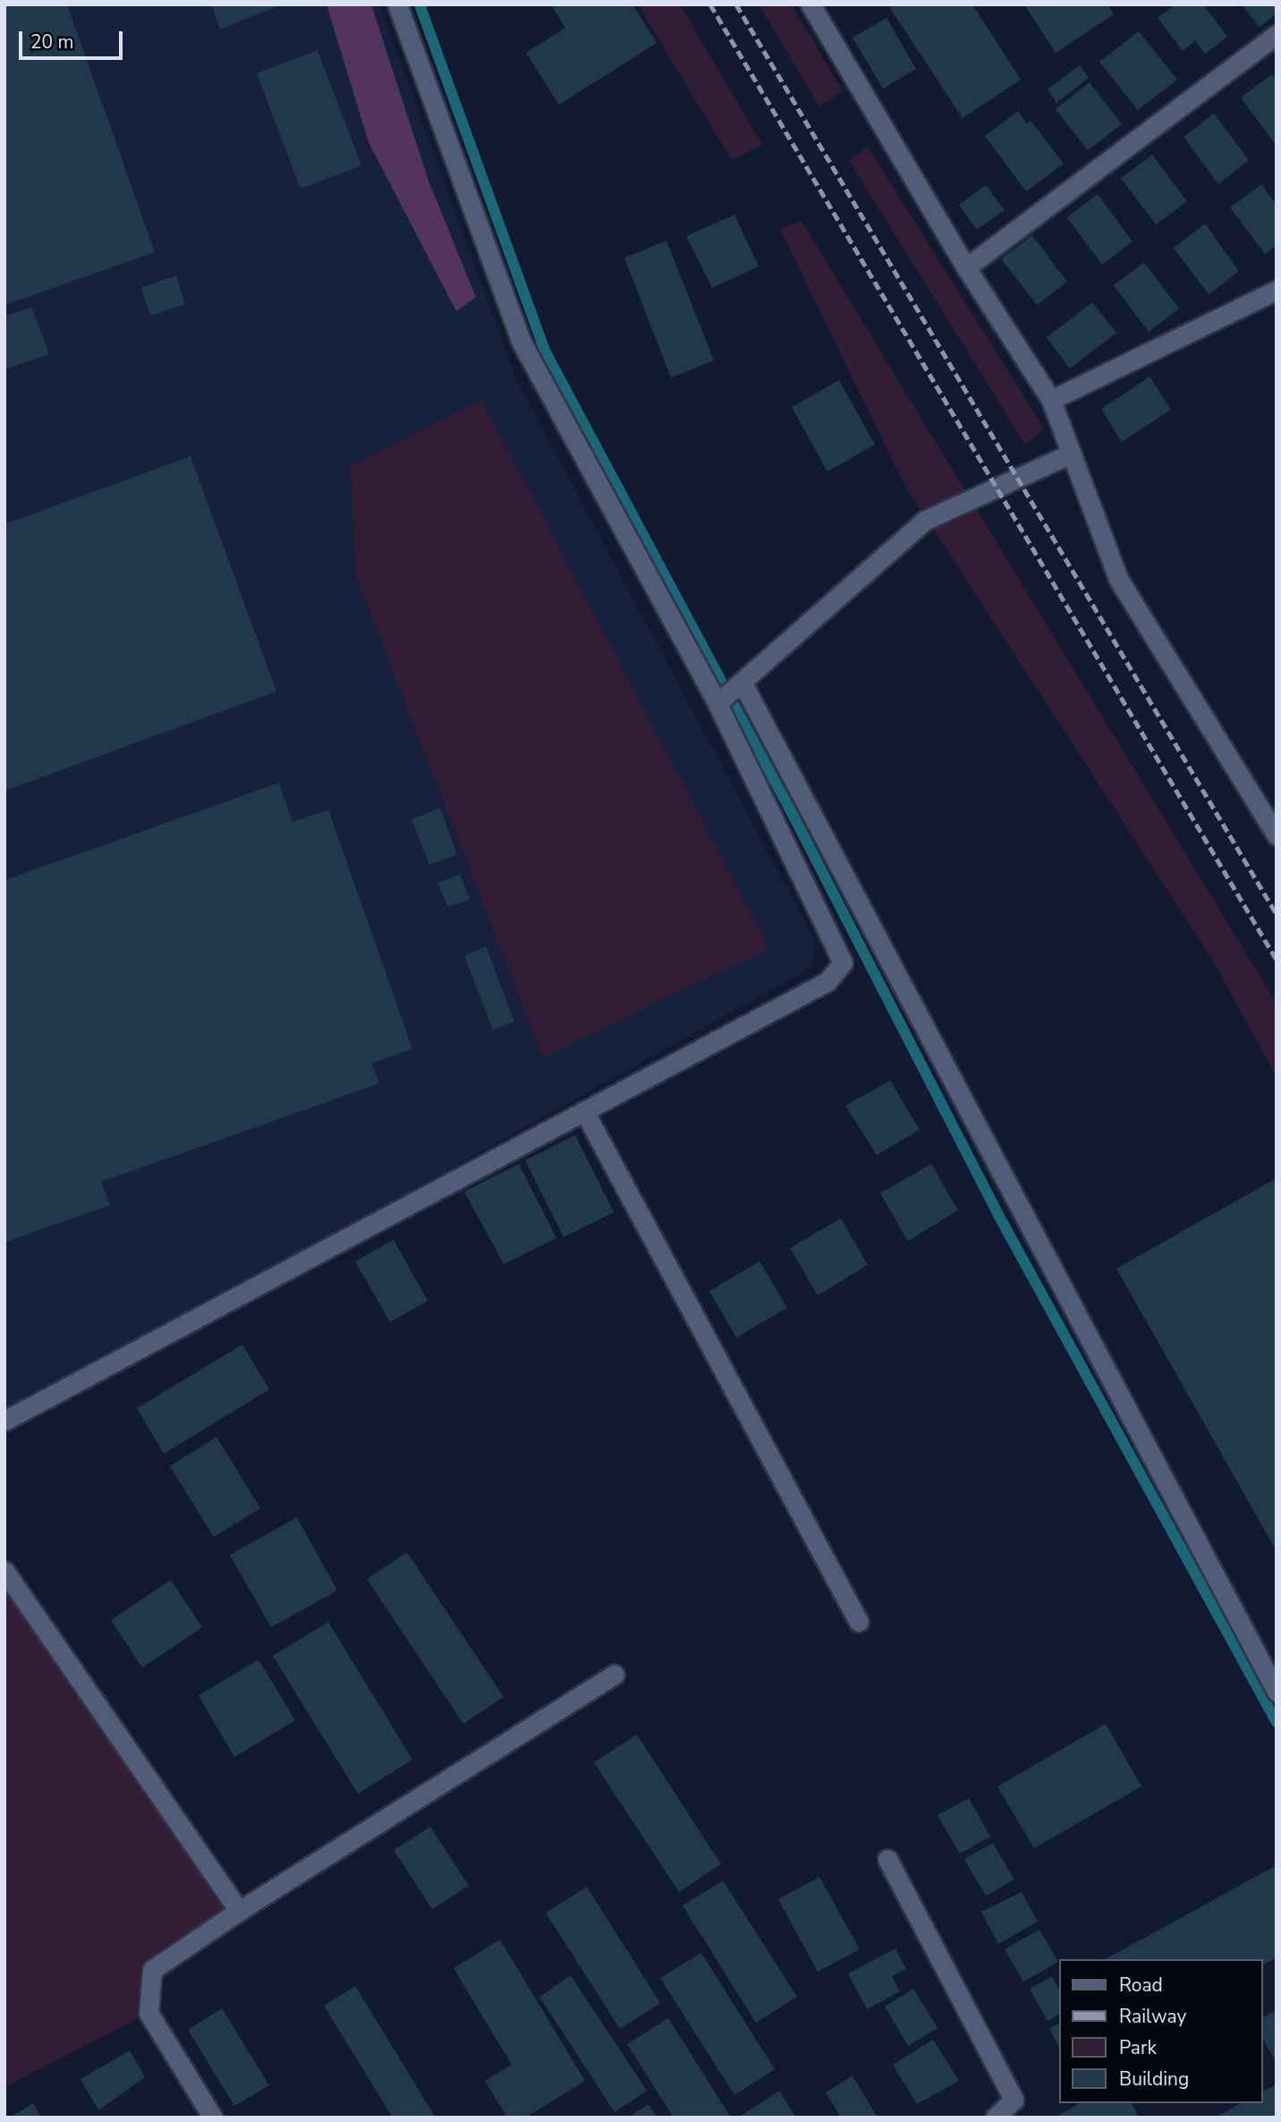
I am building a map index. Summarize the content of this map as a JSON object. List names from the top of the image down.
{
  "legend": [
    "Road",
    "Railway",
    "Park",
    "Building"
  ],
  "scale_bar": "20 m"
}
